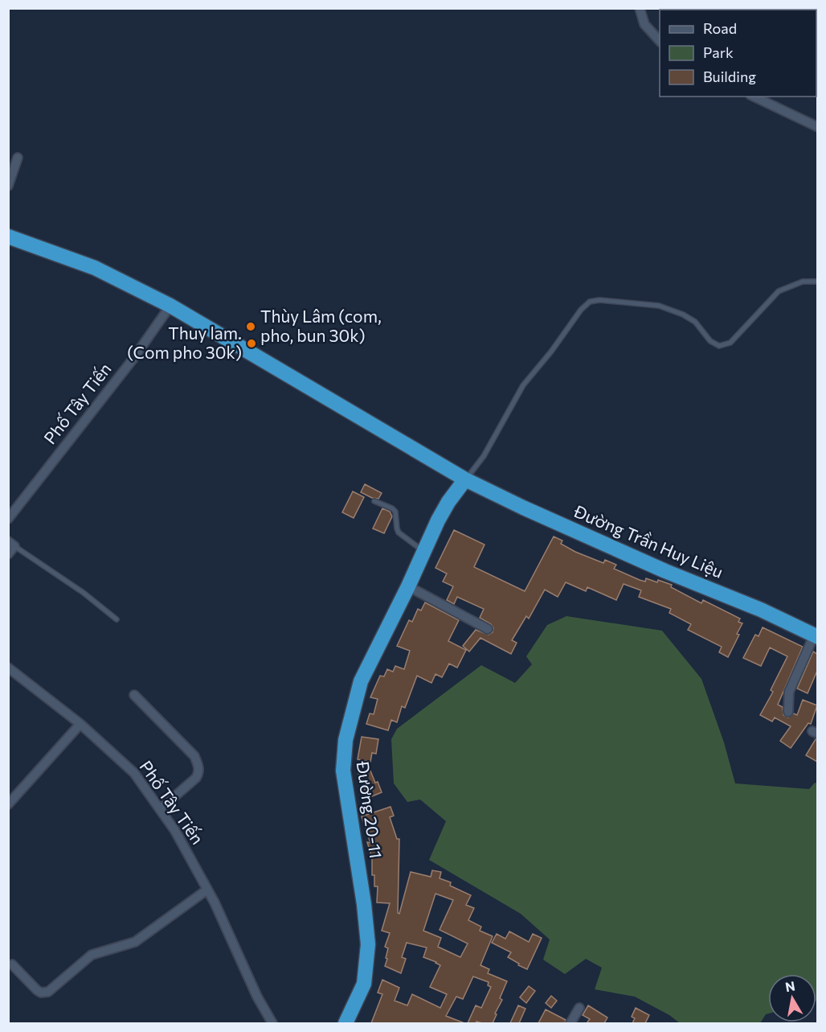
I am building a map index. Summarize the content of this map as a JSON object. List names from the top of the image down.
{
  "streets": {
    "highway": ["Đường Trần Huy Liệu", "Đường 20-11"],
    "street": ["Phố Tây Tiến"]
  },
  "crossings": [
    ["Phố Tây Tiến", "Đường Trần Huy Liệu"],
    ["Đường Trần Huy Liệu", "Đường 20-11"]
  ],
  "places": ["Thùy Lâm (com, pho, bun 30k)", "Thuy lam. (Com pho 30k)"],
  "legend": ["Road", "Park", "Building"],
  "north": "top"
}
